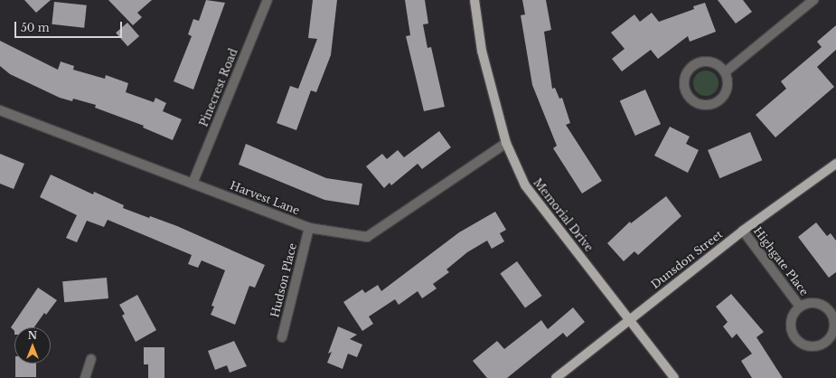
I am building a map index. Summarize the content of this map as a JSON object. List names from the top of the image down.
{
  "streets": {
    "main road": ["Memorial Drive", "Dunsdon Street"],
    "street": [
      "Pinecrest Road",
      "Harvest Lane",
      "Highgate Place",
      "Hudson Place"
    ]
  },
  "crossings": [
    ["Pinecrest Road", "Harvest Lane"],
    ["Harvest Lane", "Memorial Drive"],
    ["Harvest Lane", "Hudson Place"],
    ["Memorial Drive", "Dunsdon Street"],
    ["Dunsdon Street", "Highgate Place"]
  ],
  "scale_bar": "50 m",
  "north": "top"
}
